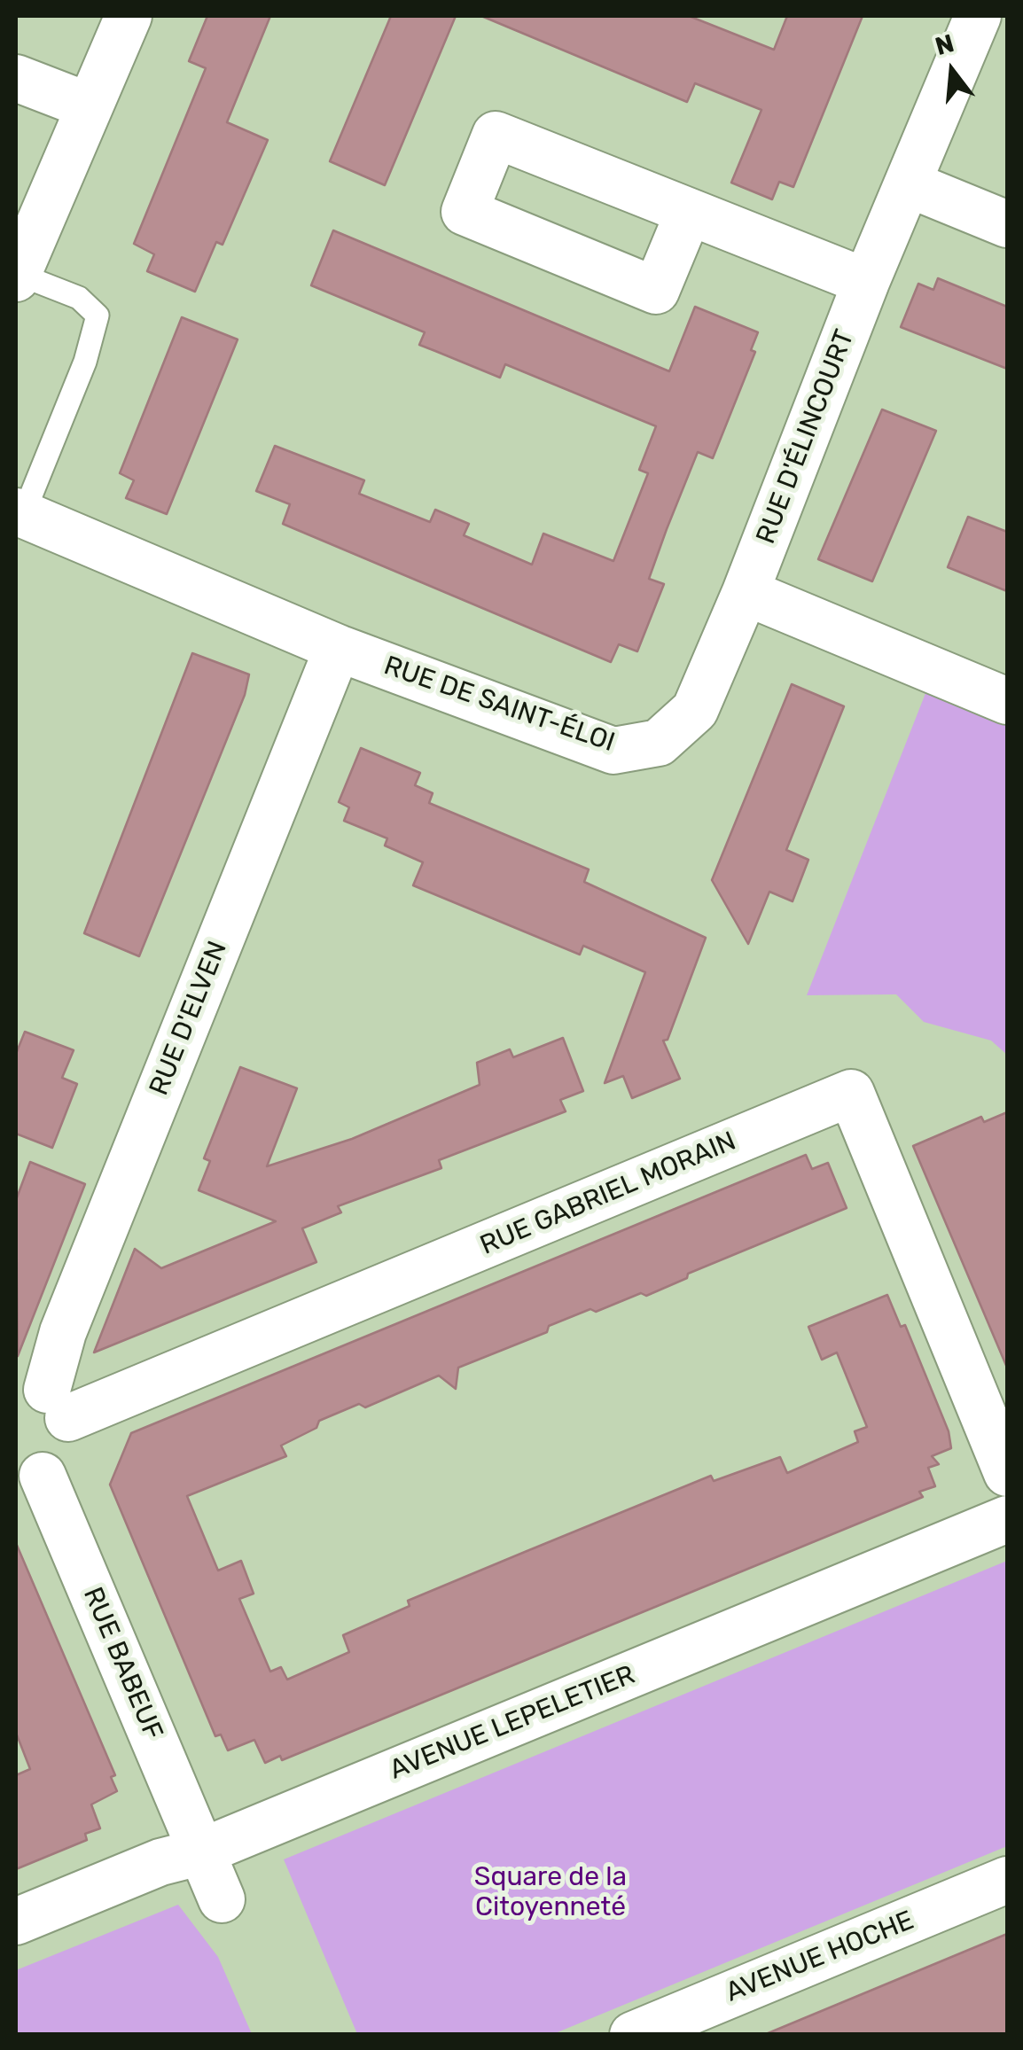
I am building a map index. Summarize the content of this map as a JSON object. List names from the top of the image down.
{
  "streets": {
    "street": [
      "RUE D'ÉLINCOURT",
      "RUE DE SAINT-ÉLOI",
      "RUE D'ELVEN",
      "RUE GABRIEL MORAIN",
      "RUE BABEUF",
      "AVENUE LEPELETIER",
      "AVENUE HOCHE"
    ]
  },
  "crossings": [
    ["RUE D'ÉLINCOURT", "RUE DE SAINT-ÉLOI"],
    ["RUE DE SAINT-ÉLOI", "RUE D'ELVEN"],
    ["RUE D'ELVEN", "RUE GABRIEL MORAIN"],
    ["RUE BABEUF", "AVENUE LEPELETIER"]
  ],
  "parks": ["Square de la Citoyenneté"],
  "north": "top"
}
